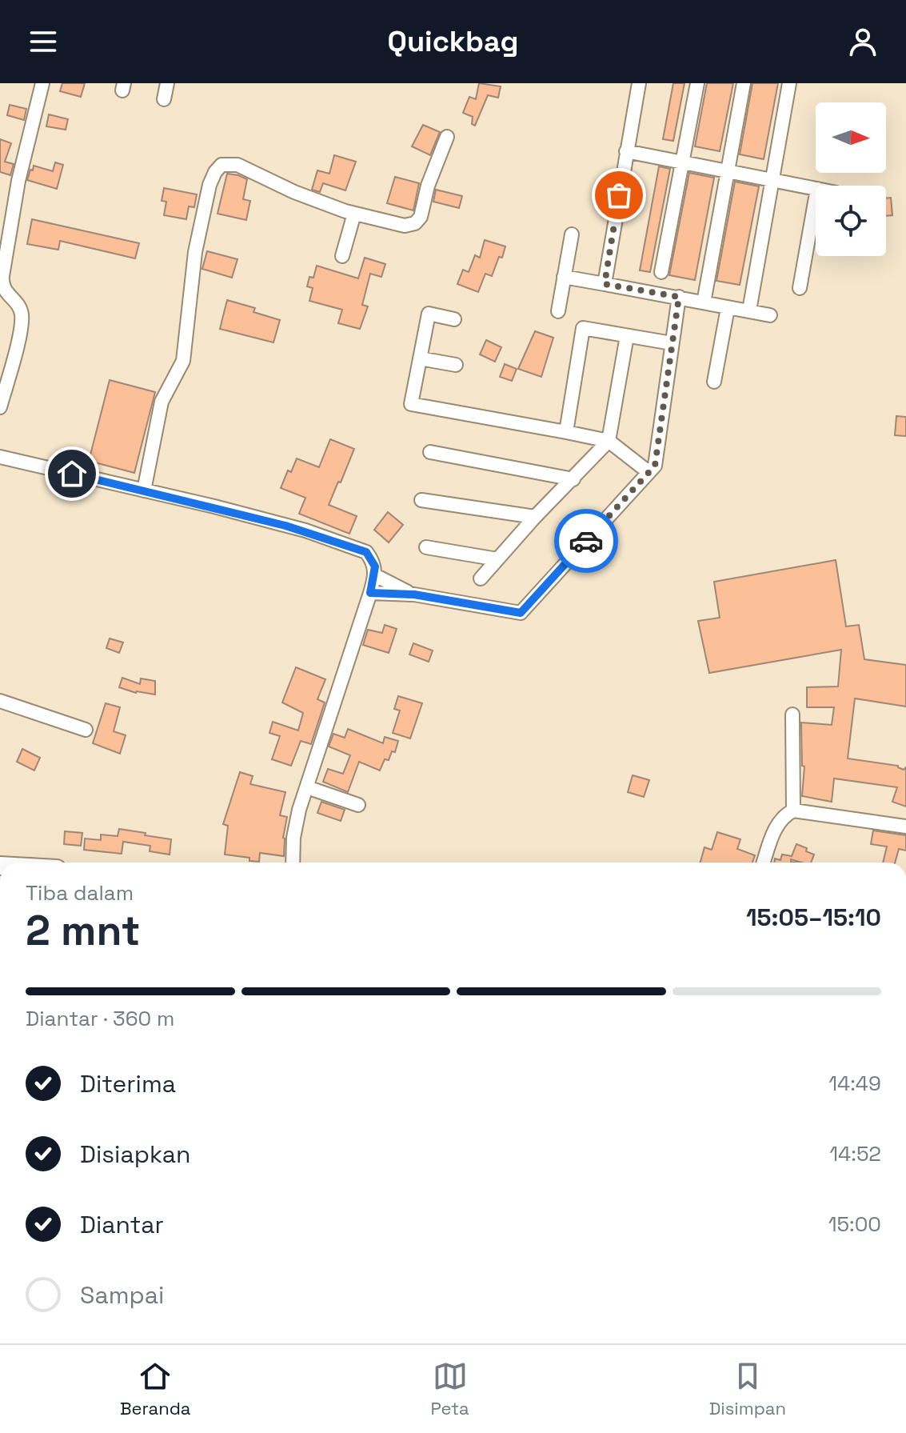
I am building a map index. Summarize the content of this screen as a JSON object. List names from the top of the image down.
{
  "north": "right",
  "page": {
    "header": "Quickbag",
    "heading": ["2 mnt", "Tiba dalam", "15:05–15:10"],
    "bar": "Diantar · 360 m",
    "list": [
      ["Diterima", "14:49"],
      ["Disiapkan", "14:52"],
      ["Diantar", "15:00"],
      "Sampai"
    ],
    "tabs": ["Beranda", "Peta", "Disimpan"]
  }
}
